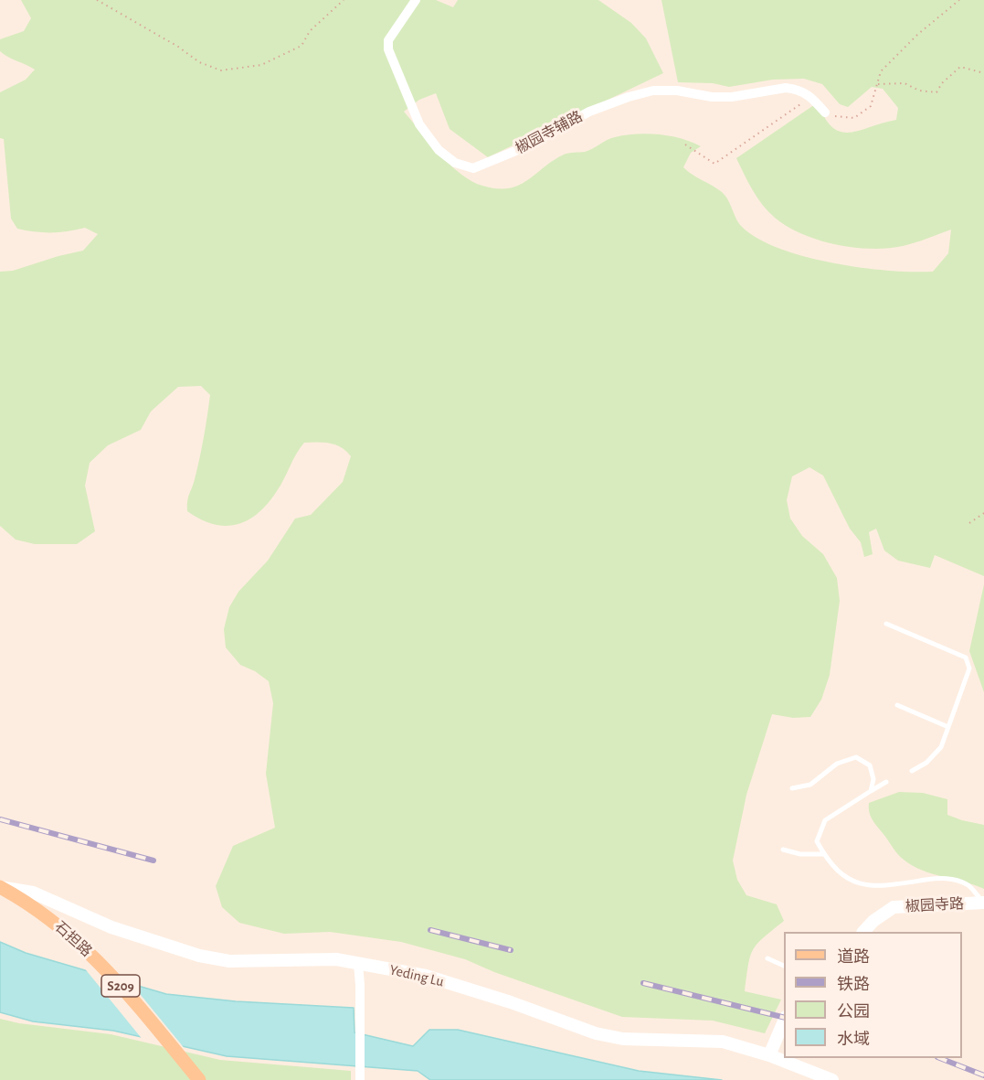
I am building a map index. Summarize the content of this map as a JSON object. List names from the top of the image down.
{
  "streets": {
    "main road": [
      "椒园寺路",
      "石担路",
      "Yeding Lu",
      "S209"
    ],
    "street": ["椒园寺辅路"]
  },
  "crossings": [
    ["石担路", "Yeding Lu"]
  ],
  "legend": [
    "道路",
    "铁路",
    "公园",
    "水域"
  ]
}
